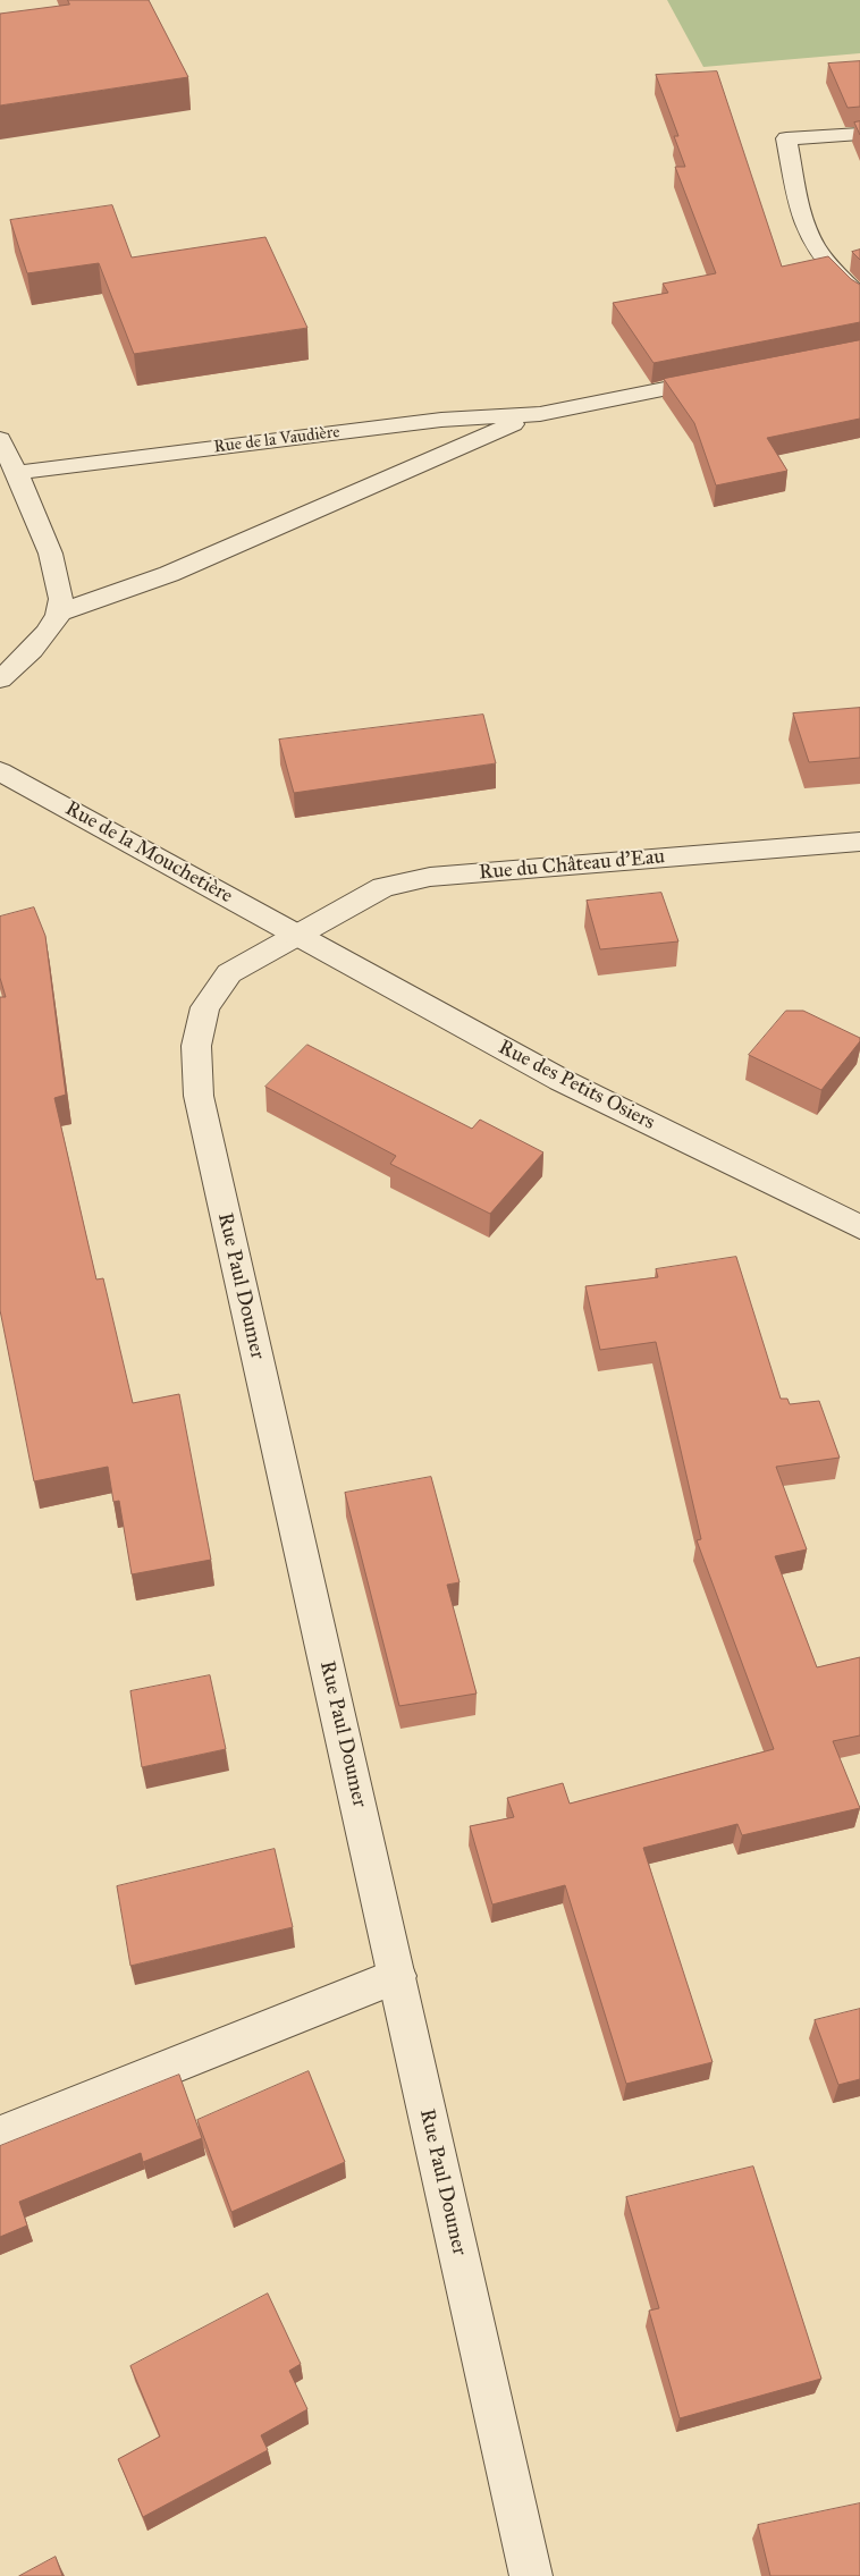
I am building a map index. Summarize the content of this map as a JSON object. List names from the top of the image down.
{
  "streets": {
    "street": [
      "Rue de la Vaudière",
      "Rue de la Mouchetière",
      "Rue du Château d'Eau",
      "Rue des Petits Osiers",
      "Rue Paul Doumer"
    ]
  },
  "crossings": [
    ["Rue de la Mouchetière", "Rue du Château d'Eau"],
    ["Rue de la Mouchetière", "Rue des Petits Osiers"],
    ["Rue de la Mouchetière", "Rue Paul Doumer"],
    ["Rue du Château d'Eau", "Rue des Petits Osiers"],
    ["Rue du Château d'Eau", "Rue Paul Doumer"],
    ["Rue des Petits Osiers", "Rue Paul Doumer"]
  ]
}
